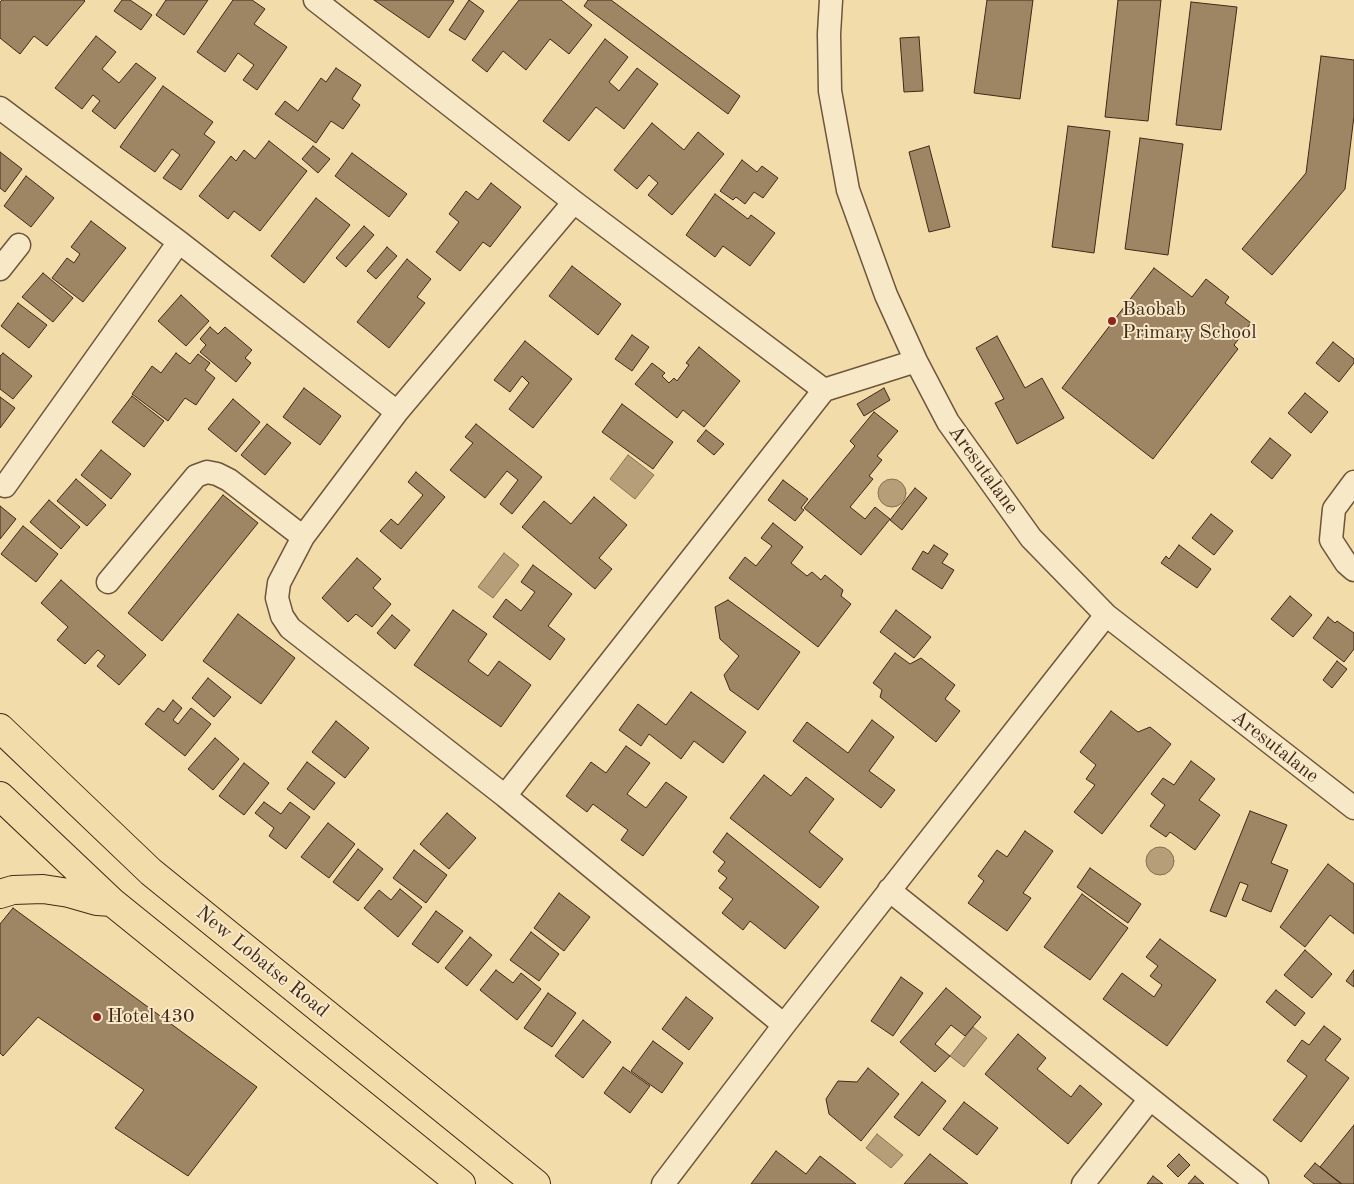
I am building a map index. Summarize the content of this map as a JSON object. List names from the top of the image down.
{
  "streets": {
    "main road": ["New Lobatse Road"],
    "street": ["Aresutalane"]
  },
  "places": ["Baobab Primary School", "Hotel 430"]
}
